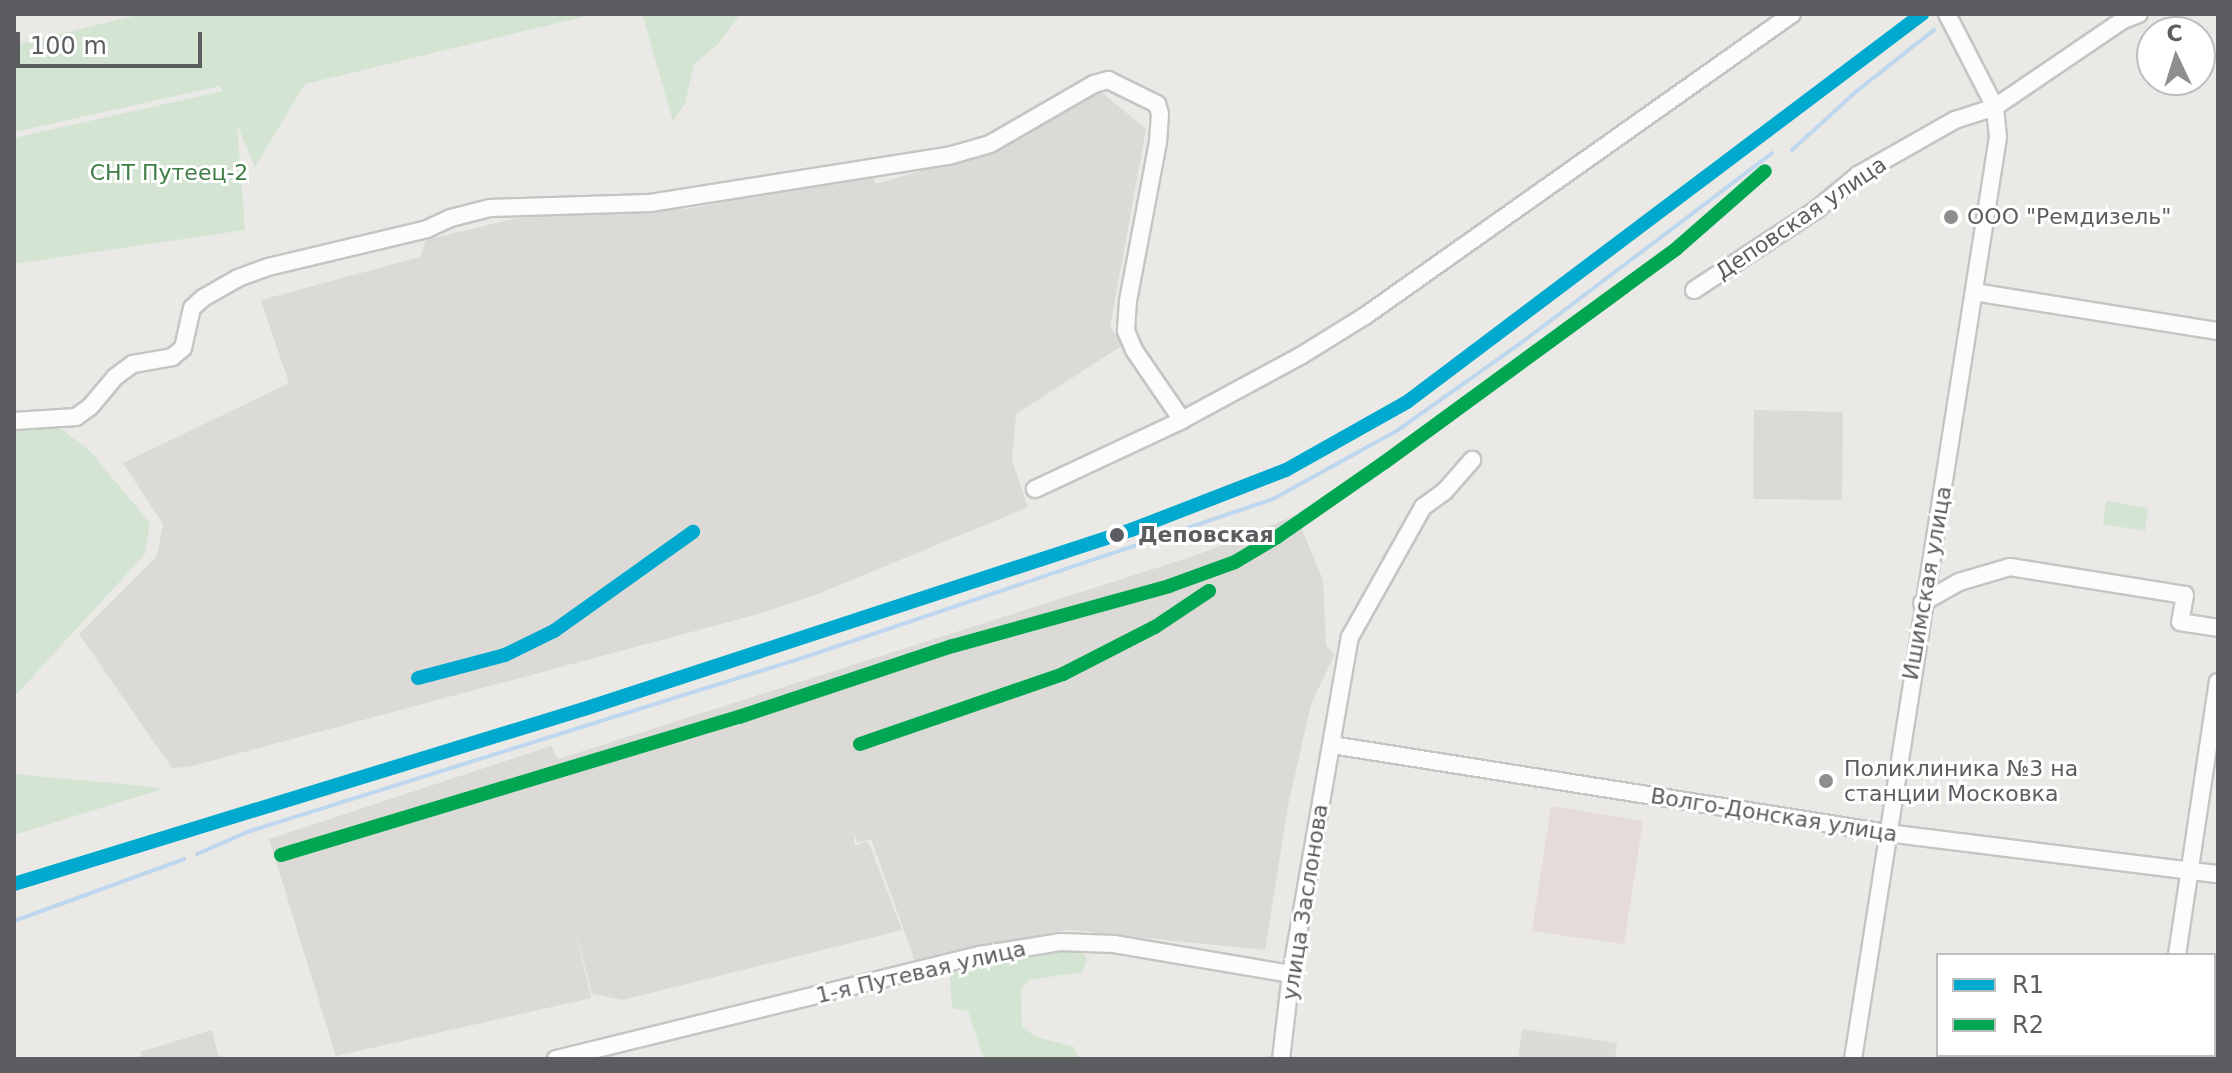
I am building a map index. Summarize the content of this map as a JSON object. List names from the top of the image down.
{
  "streets": {
    "street": [
      "Деповская улица",
      "Ишимская улица",
      "Волго-Донская улица",
      "улица Заслонова",
      "1-я Путевая улица"
    ]
  },
  "crossings": [
    ["Деповская улица", "Ишимская улица"],
    ["Ишимская улица", "Волго-Донская улица"],
    ["Волго-Донская улица", "улица Заслонова"],
    ["улица Заслонова", "1-я Путевая улица"]
  ],
  "parks": ["СНТ Путеец-2"],
  "places": ["ООО \"Ремдизель\"", "Деповская", "Поликлиника №3 на станции Московка"],
  "lines": ["transit line R1", "transit line R2"],
  "legend": ["R1", "R2"],
  "scale_bar": "100 m",
  "north": "top"
}
